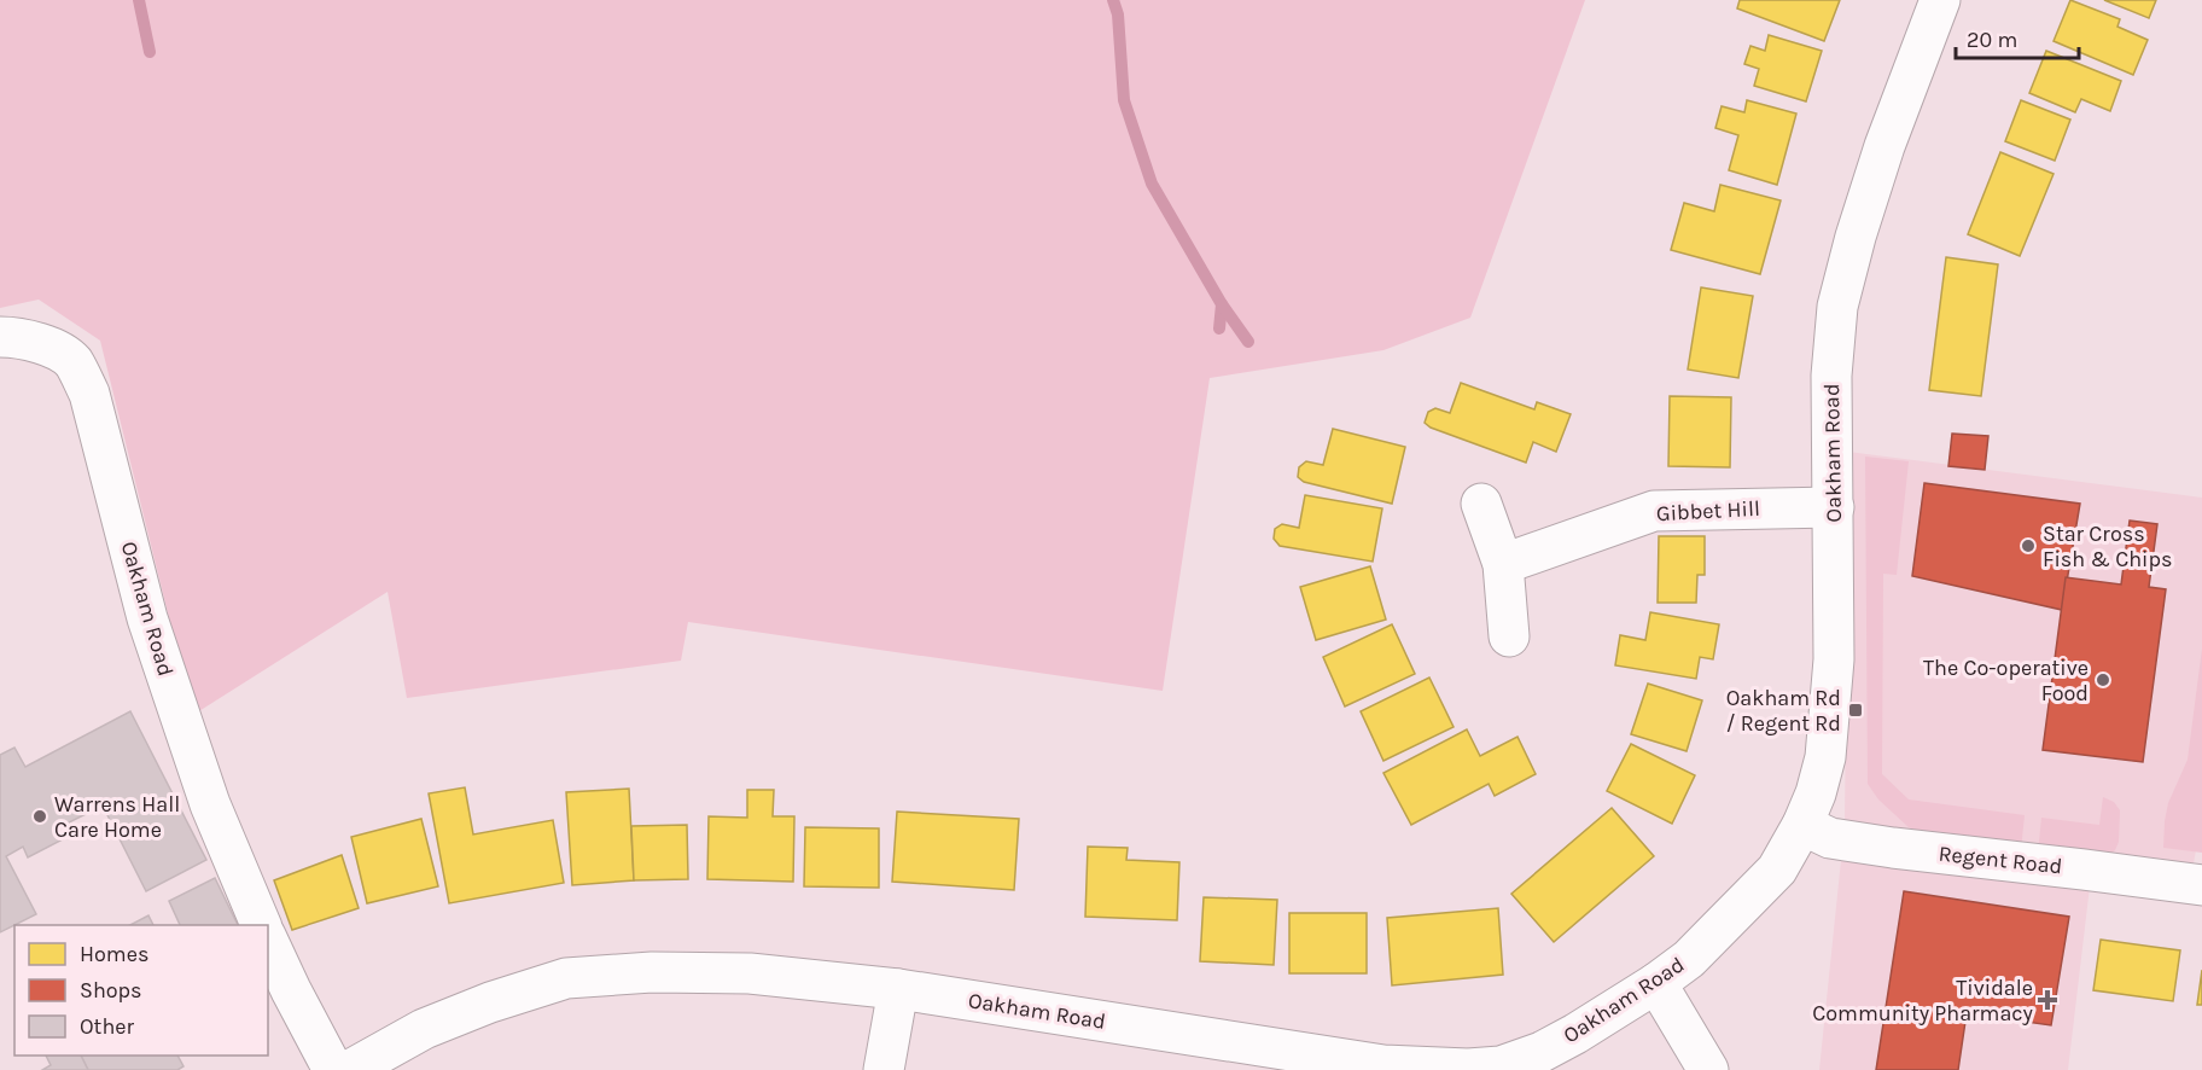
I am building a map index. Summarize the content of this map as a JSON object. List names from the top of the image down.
{
  "streets": {
    "street": ["Oakham Road", "Gibbet Hill", "Regent Road"]
  },
  "crossings": [
    ["Oakham Road", "Gibbet Hill"],
    ["Oakham Road", "Regent Road"]
  ],
  "places": {
    "other": ["Star Cross Fish & Chips", "The Co-operative Food", "Warrens Hall Care Home"],
    "transit": ["Oakham Rd / Regent Rd"],
    "health": ["Tividale Community Pharmacy"]
  },
  "legend": ["Homes", "Shops", "Other"],
  "scale_bar": "20 m"
}
